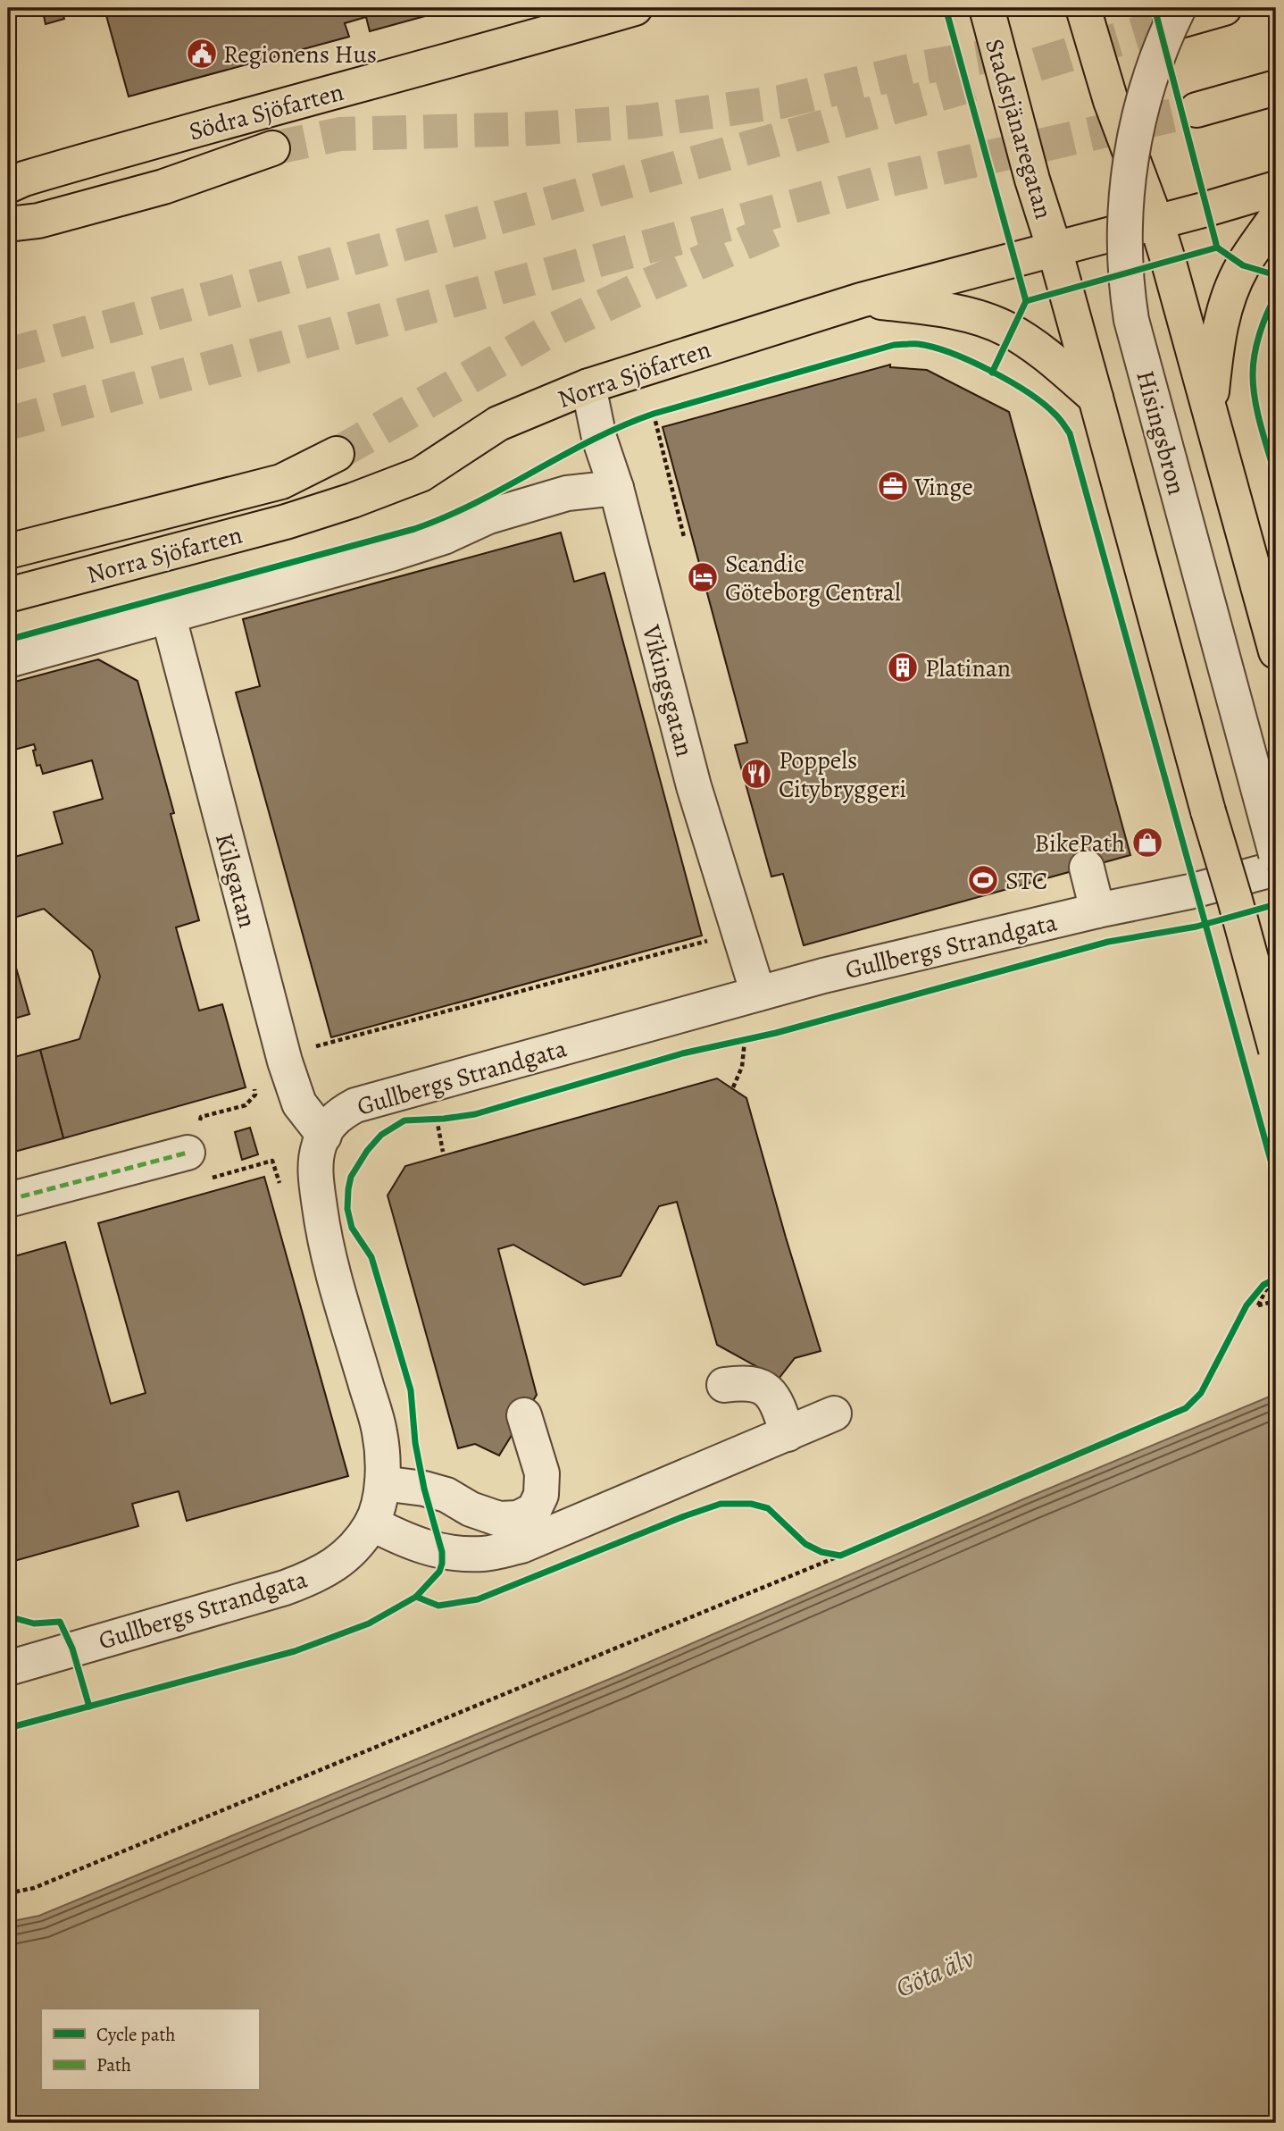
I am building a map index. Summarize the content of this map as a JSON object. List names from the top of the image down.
{
  "streets": {
    "main road": [
      "Södra Sjöfarten",
      "Stadstjänaregatan",
      "Norra Sjöfarten",
      "Hisingsbron"
    ],
    "street": ["Vikingsgatan", "Kilsgatan", "Gullbergs Strandgata"]
  },
  "crossings": [
    ["Stadstjänaregatan", "Norra Sjöfarten"],
    ["Norra Sjöfarten", "Hisingsbron"],
    ["Norra Sjöfarten", "Vikingsgatan"],
    ["Vikingsgatan", "Gullbergs Strandgata"],
    ["Kilsgatan", "Gullbergs Strandgata"]
  ],
  "water": ["Göta älv"],
  "places": {
    "public building": ["Regionens Hus"],
    "office": ["Vinge"],
    "hotel": ["Scandic Göteborg Central"],
    "building": ["Platinan"],
    "restaurant": ["Poppels Citybryggeri"],
    "shop": ["BikePath"],
    "sports": ["STC"]
  },
  "legend": ["Cycle path", "Path"]
}
